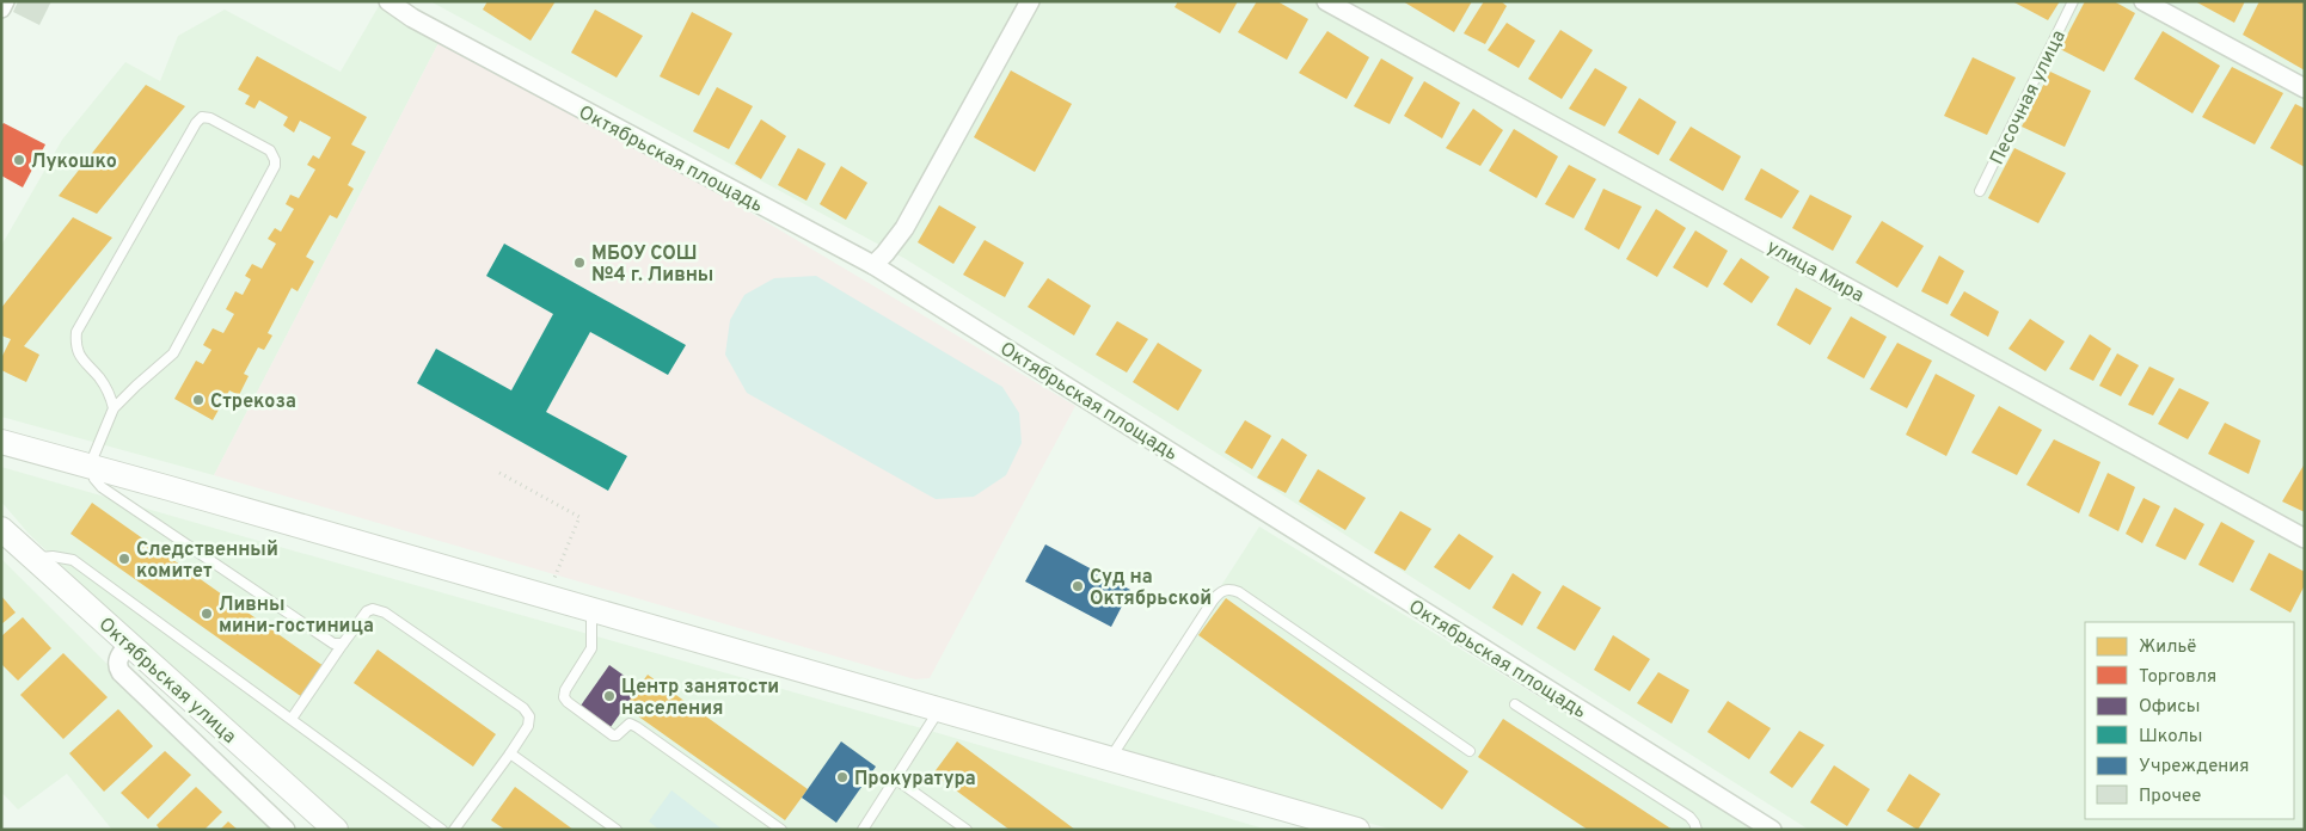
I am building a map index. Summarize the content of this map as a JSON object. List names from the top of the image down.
{
  "streets": {
    "street": ["Октябрьская площадь", "улица Мира", "Октябрьская улица"],
    "lane": ["Песочная улица"]
  },
  "places": [
    "Лукошко",
    "МБОУ СОШ №4 г. Ливны",
    "Стрекоза",
    "Следственный комитет",
    "Суд на Октябрьской",
    "Ливны мини-гостиница",
    "Центр занятости населения",
    "Прокуратура"
  ],
  "legend": [
    "Жильё",
    "Торговля",
    "Офисы",
    "Школы",
    "Учреждения",
    "Прочее"
  ]
}
